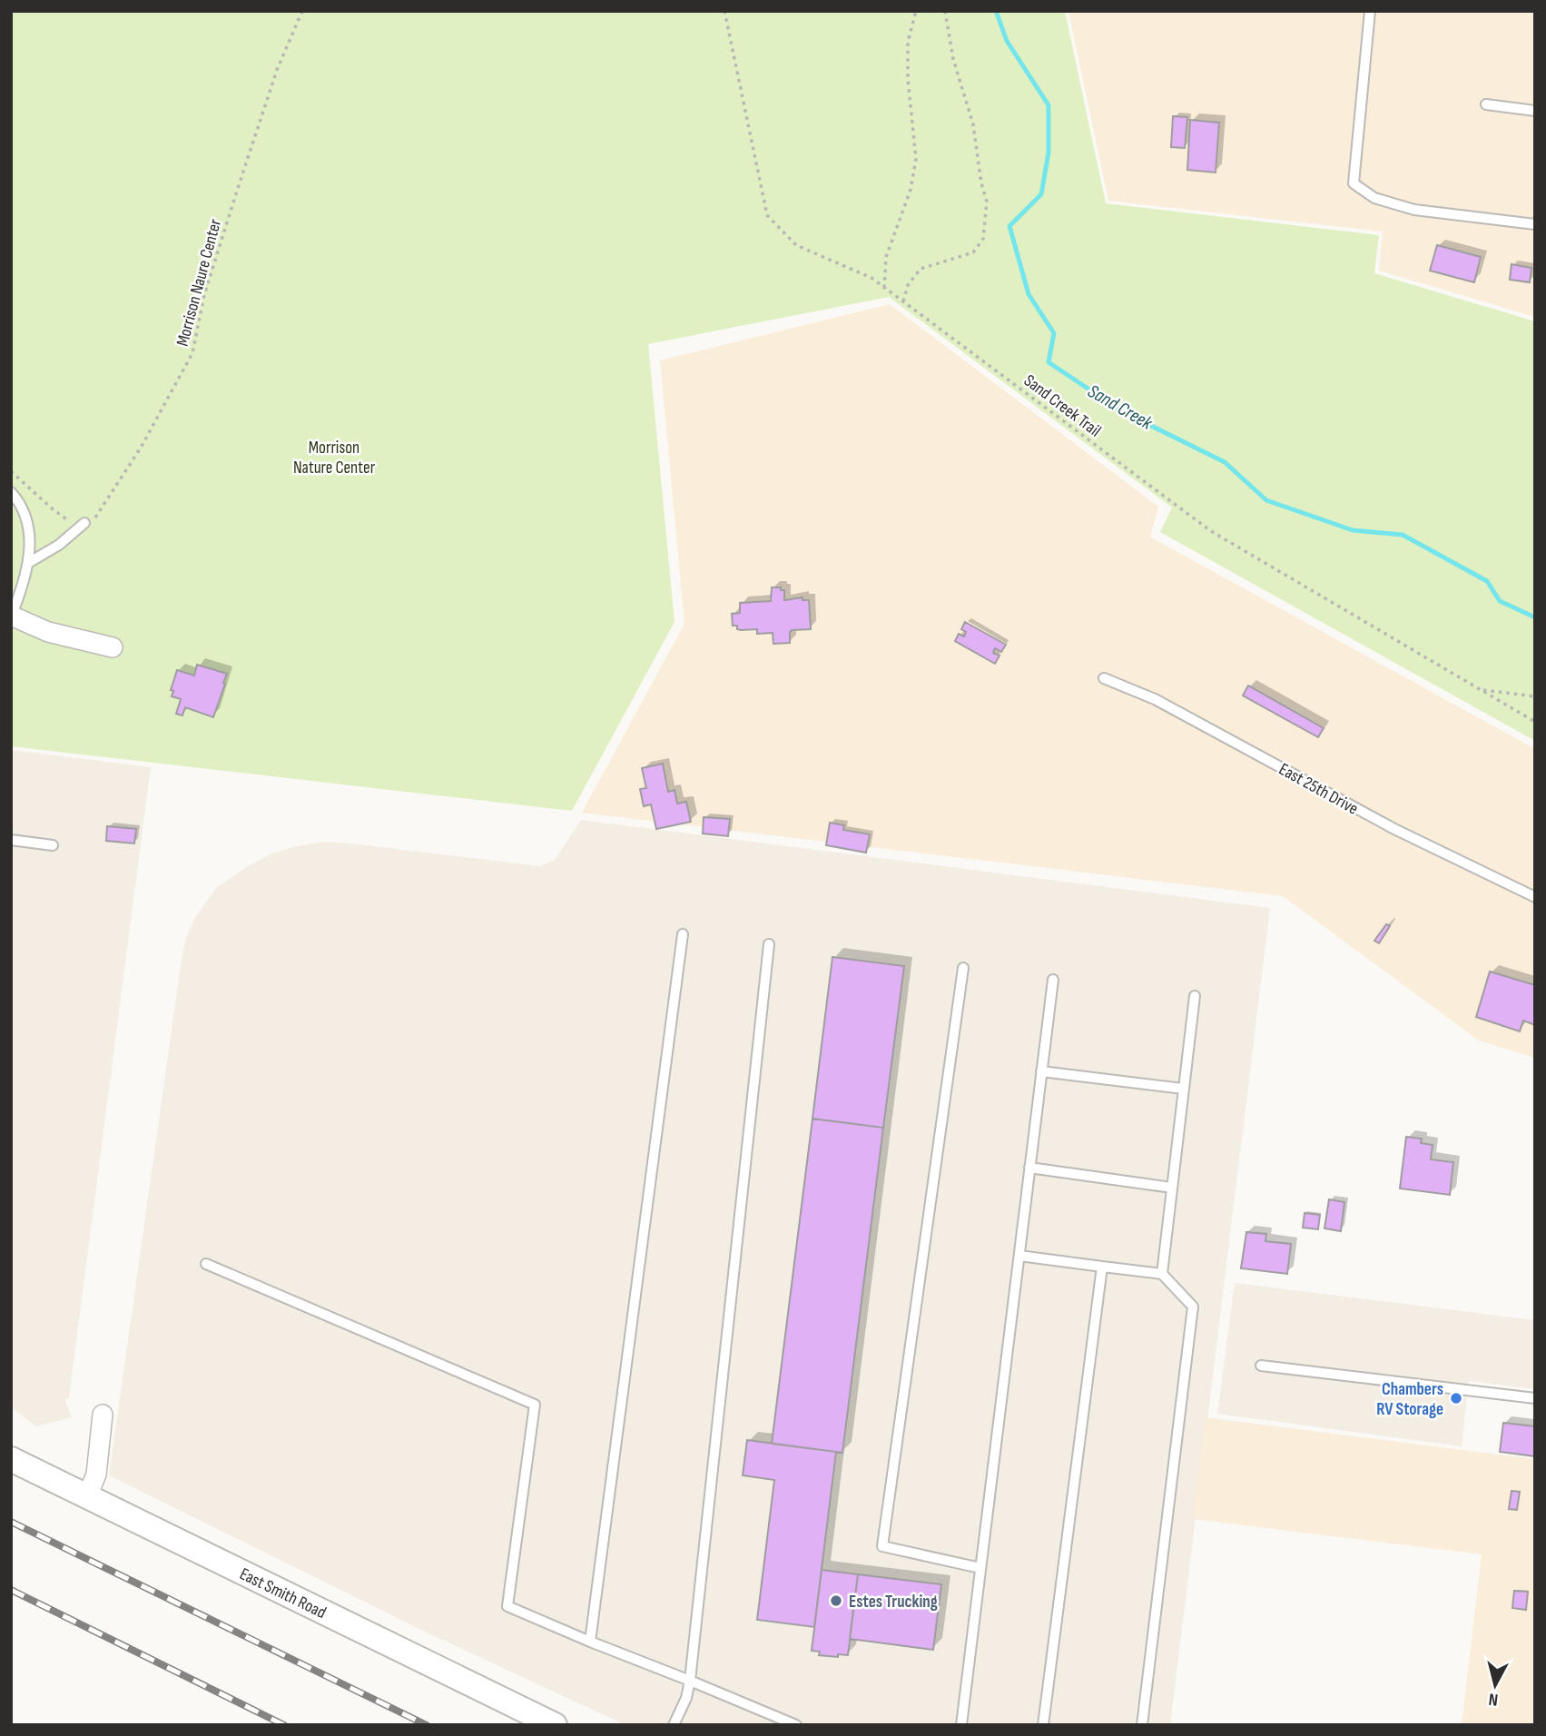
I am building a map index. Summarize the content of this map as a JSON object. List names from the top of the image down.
{
  "streets": {
    "street": ["East Smith Road"],
    "lane": ["East 25th Drive"],
    "path": ["Morrison Naure Center", "Sand Creek Trail"]
  },
  "water": ["Sand Creek"],
  "parks": ["Morrison Nature Center"],
  "places": ["Chambers RV Storage", "Estes Trucking"],
  "north": "bottom"
}
